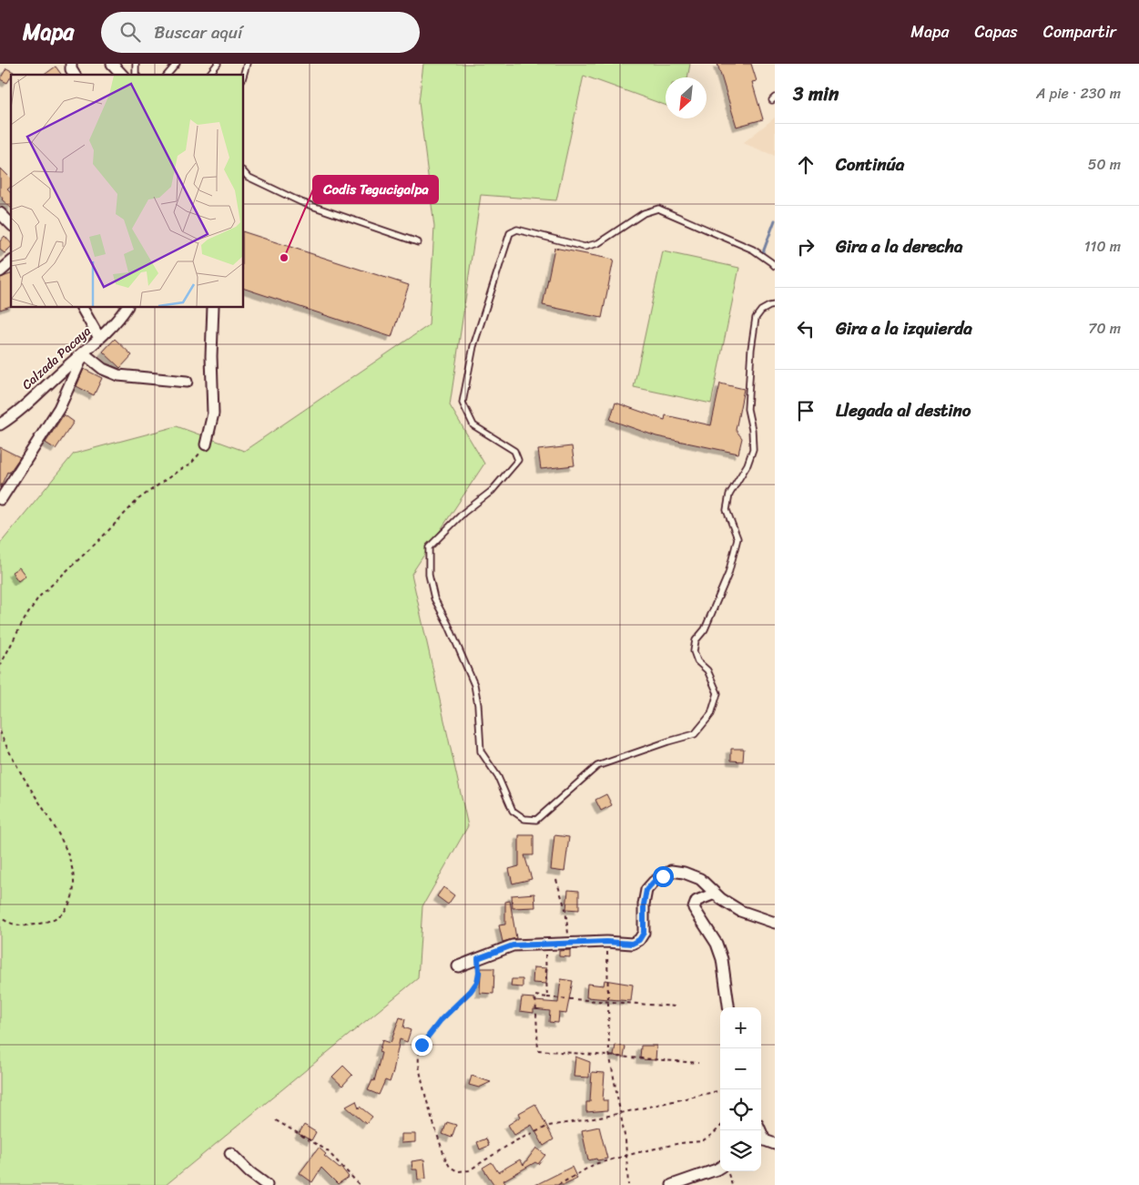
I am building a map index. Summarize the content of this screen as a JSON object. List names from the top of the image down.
{
  "streets": {
    "street": ["Calzada Pacaya"]
  },
  "places": ["Codis Tegucigalpa"],
  "north": "bottom left",
  "page": {
    "header": "Mapa",
    "search": "Buscar aquí",
    "nav": ["Mapa", "Capas", "Compartir"],
    "heading": ["3 min", "A pie · 230 m"],
    "list": [
      ["Continúa", "50 m"],
      ["Gira a la derecha", "110 m"],
      ["Gira a la izquierda", "70 m"],
      "Llegada al destino"
    ],
    "map_buttons": ["+", "−"]
  }
}
